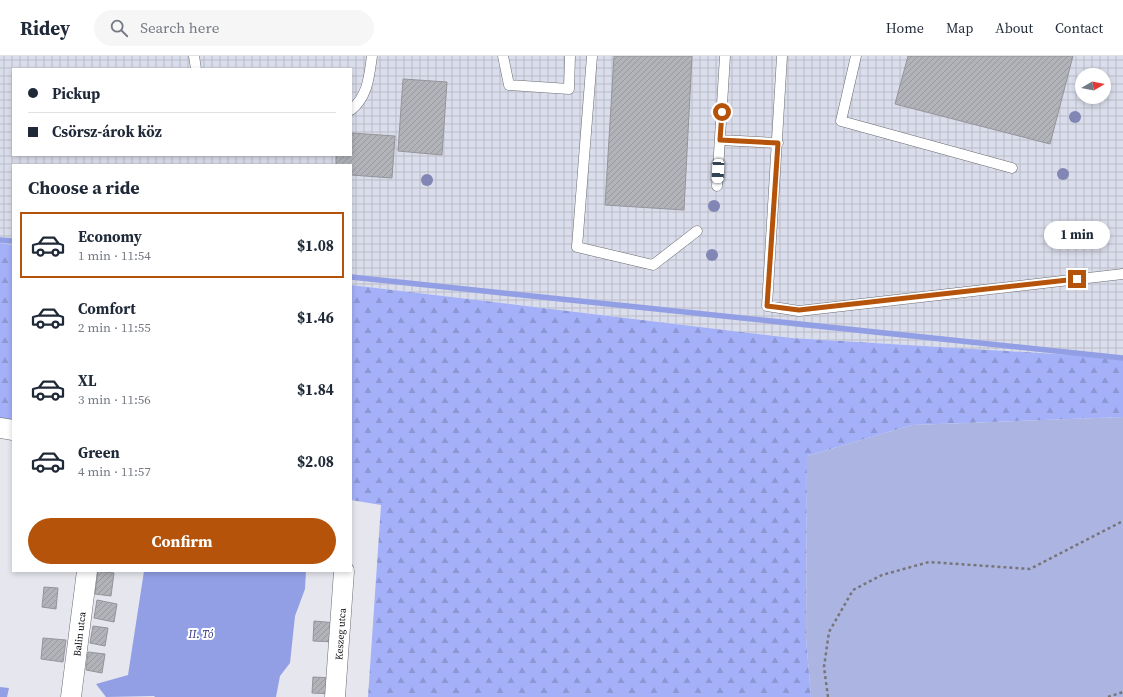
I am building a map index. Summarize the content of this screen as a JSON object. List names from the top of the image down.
{
  "streets": {
    "street": ["Balin utca", "Keszeg utca"]
  },
  "water": ["II. Tó"],
  "north": "right",
  "page": {
    "header": "Ridey",
    "search": "Search here",
    "nav": [
      "Home",
      "Map",
      "About",
      "Contact"
    ],
    "banner": ["Pickup", "Csörsz-árok köz"],
    "heading": "Choose a ride",
    "list": [
      {
        "name": "Economy",
        "note": "1 min · 11:54",
        "value": "$1.08"
      },
      {
        "name": "Comfort",
        "note": "2 min · 11:55",
        "value": "$1.46"
      },
      {
        "name": "XL",
        "note": "3 min · 11:56",
        "value": "$1.84"
      },
      {
        "name": "Green",
        "note": "4 min · 11:57",
        "value": "$2.08"
      }
    ],
    "bubble": "1 min",
    "buttons": "Confirm"
  }
}
